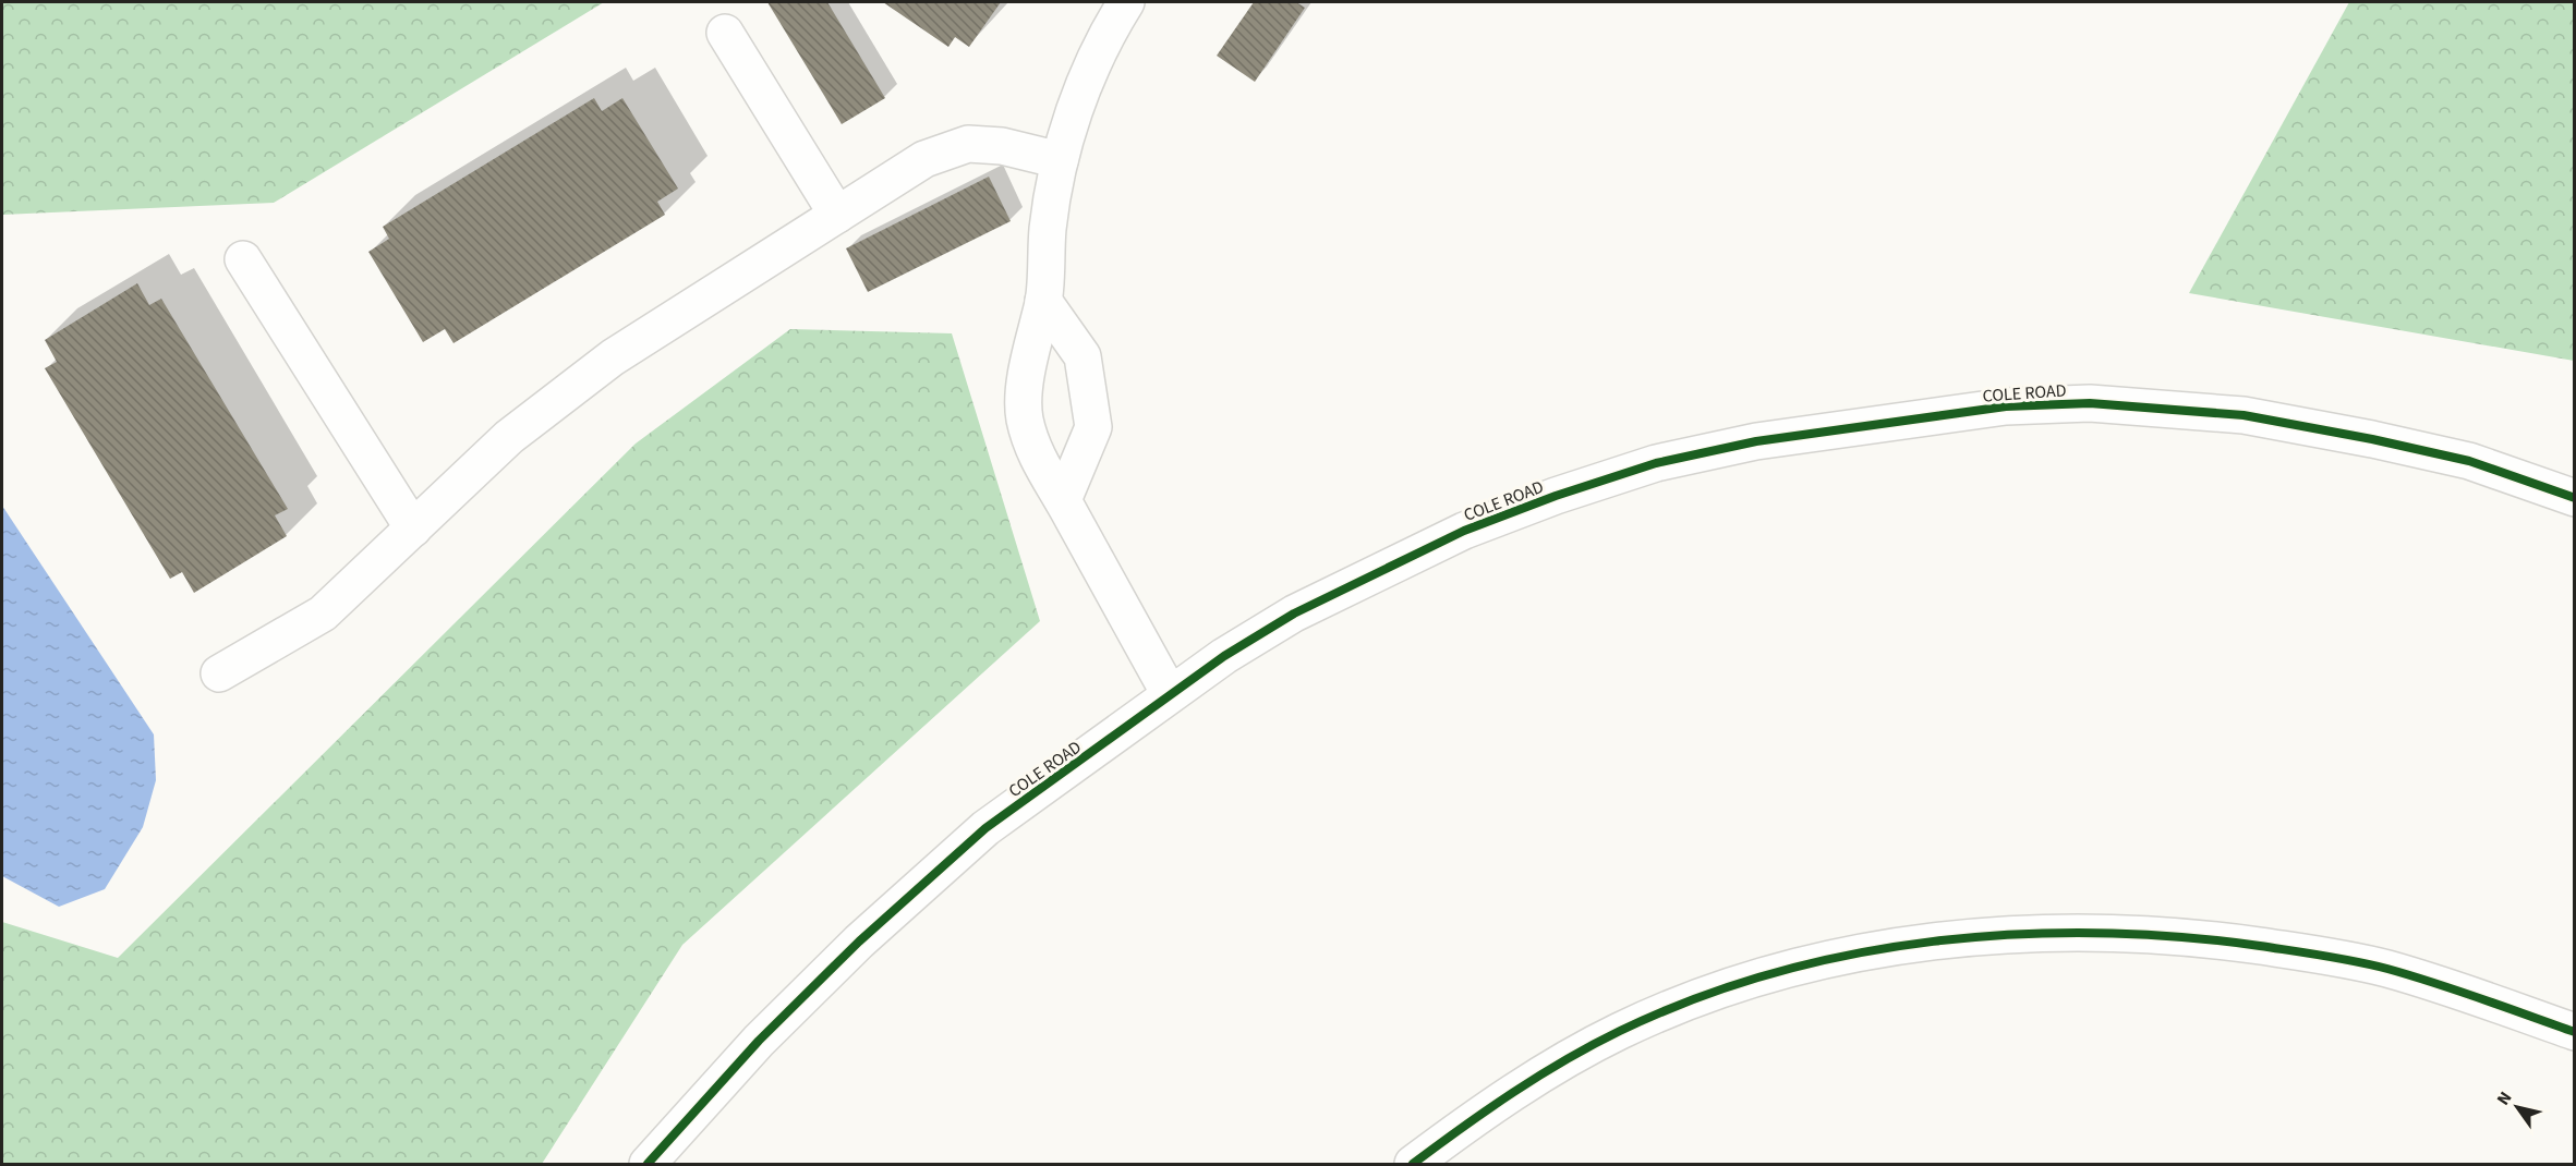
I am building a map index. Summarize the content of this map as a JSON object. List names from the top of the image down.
{
  "streets": {
    "street": ["COLE ROAD"]
  },
  "north": "top left"
}
